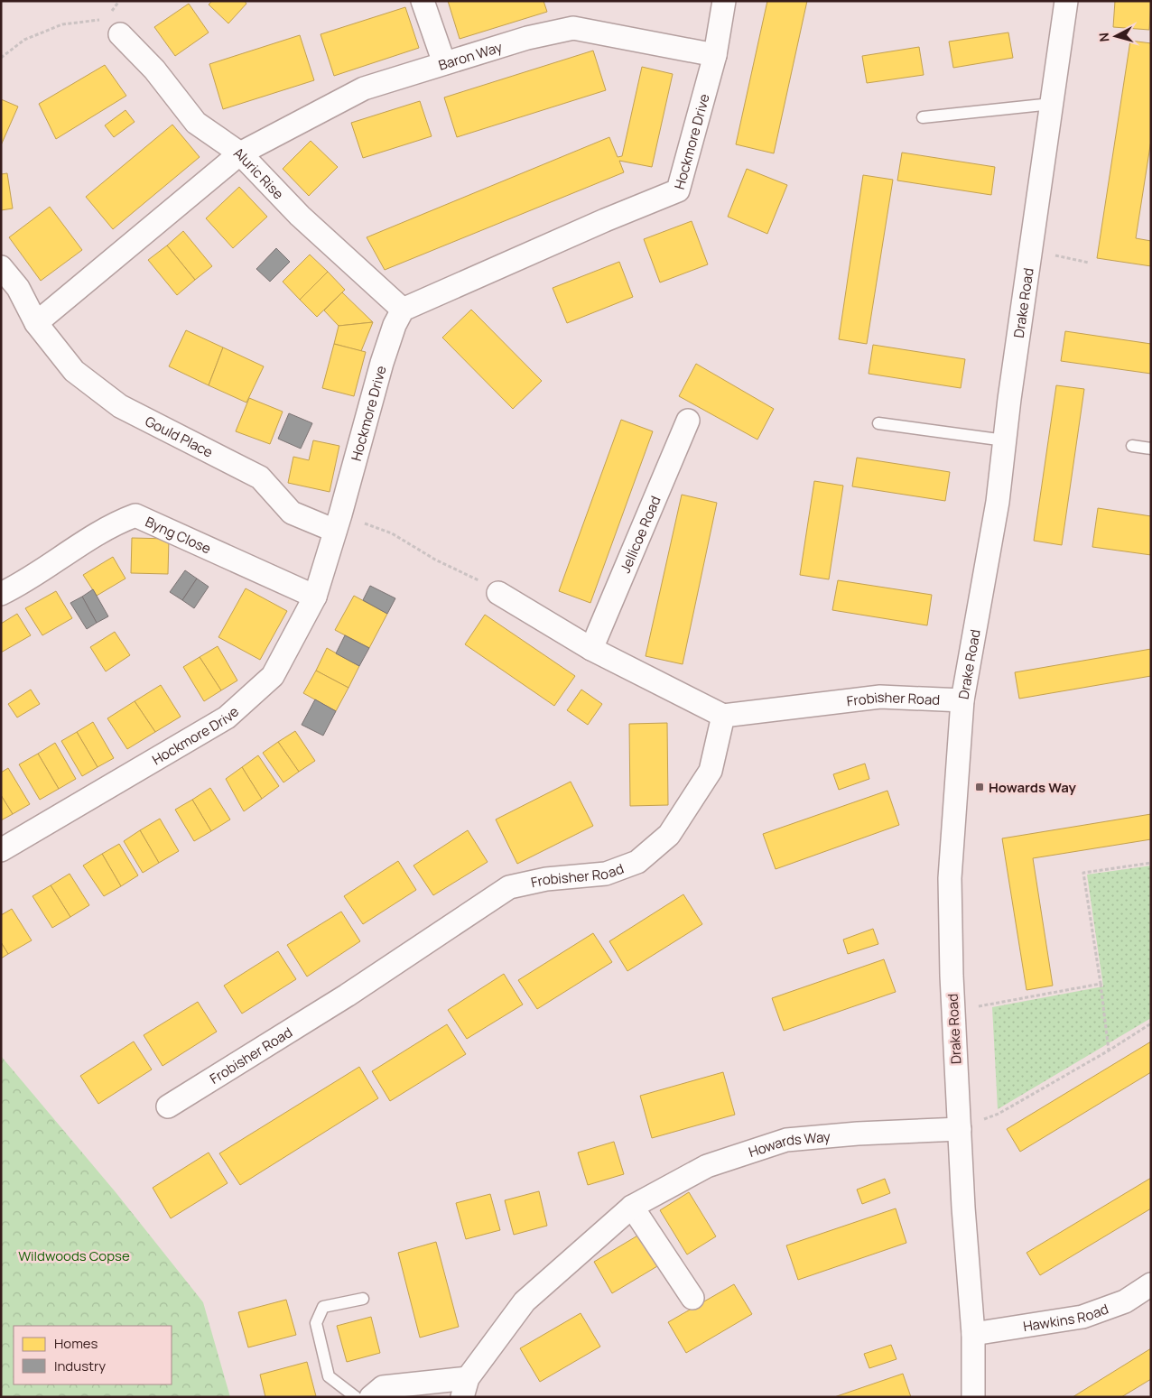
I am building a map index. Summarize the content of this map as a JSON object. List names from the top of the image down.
{
  "streets": {
    "street": [
      "Baron Way",
      "Hockmore Drive",
      "Aluric Rise",
      "Drake Road",
      "Gould Place",
      "Byng Close",
      "Jellicoe Road",
      "Frobisher Road",
      "Howards Way",
      "Hawkins Road"
    ]
  },
  "crossings": [
    ["Baron Way", "Hockmore Drive"],
    ["Baron Way", "Aluric Rise"],
    ["Hockmore Drive", "Aluric Rise"],
    ["Hockmore Drive", "Gould Place"],
    ["Hockmore Drive", "Byng Close"],
    ["Drake Road", "Frobisher Road"],
    ["Drake Road", "Howards Way"],
    ["Drake Road", "Hawkins Road"]
  ],
  "parks": ["Wildwoods Copse"],
  "places": {
    "transit": ["Howards Way"]
  },
  "legend": ["Homes", "Industry"],
  "north": "left"
}
